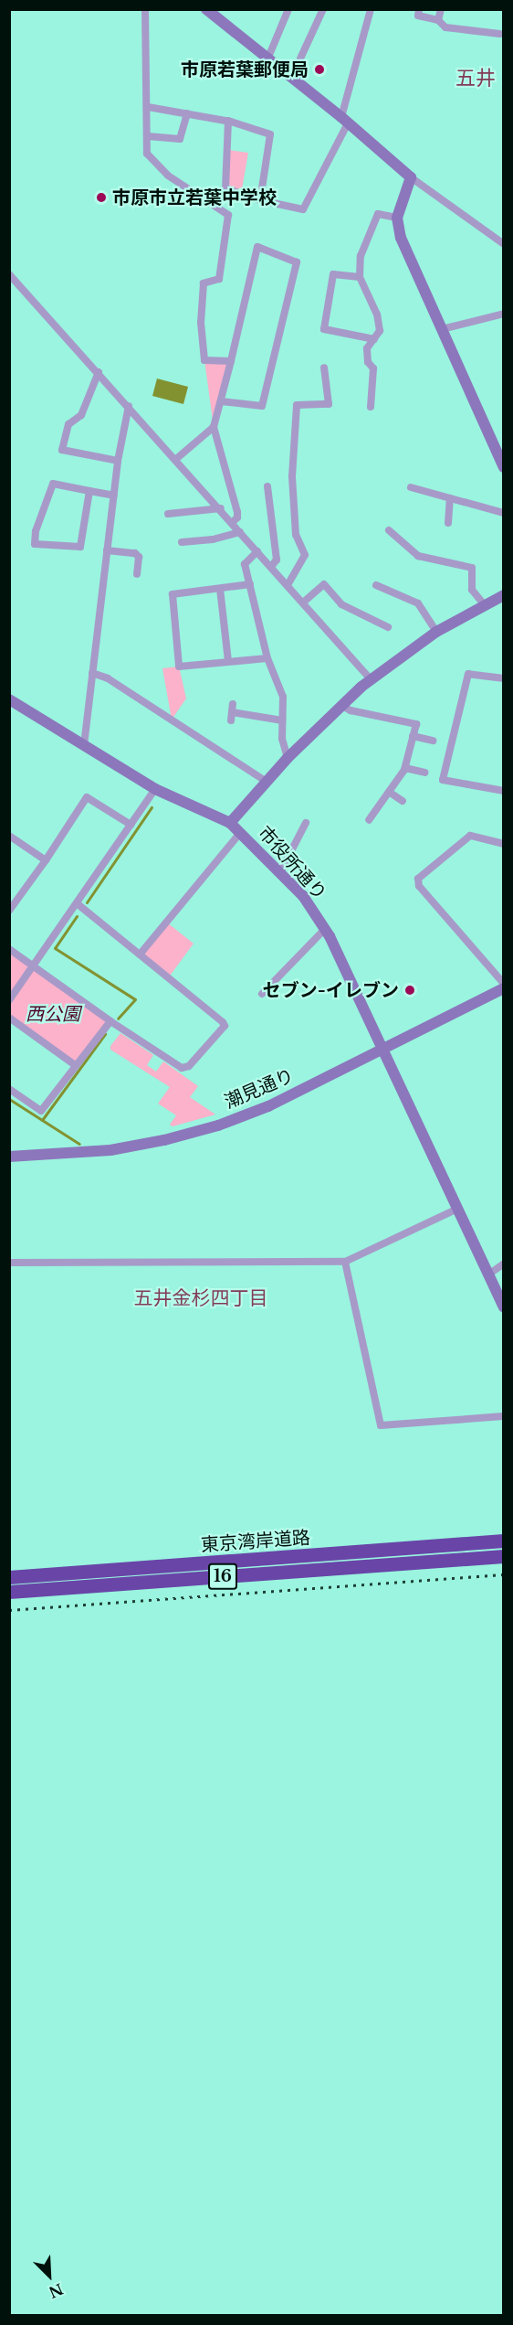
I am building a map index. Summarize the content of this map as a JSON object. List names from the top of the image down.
{
  "streets": {
    "highway": ["東京湾岸道路", "16"],
    "street": ["市役所通り", "潮見通り"]
  },
  "crossings": [
    ["市役所通り", "潮見通り"]
  ],
  "districts": ["五井", "五井金杉四丁目"],
  "parks": ["西公園"],
  "places": ["市原若葉郵便局", "市原市立若葉中学校", "セブン-イレブン"],
  "north": "bottom right"
}
